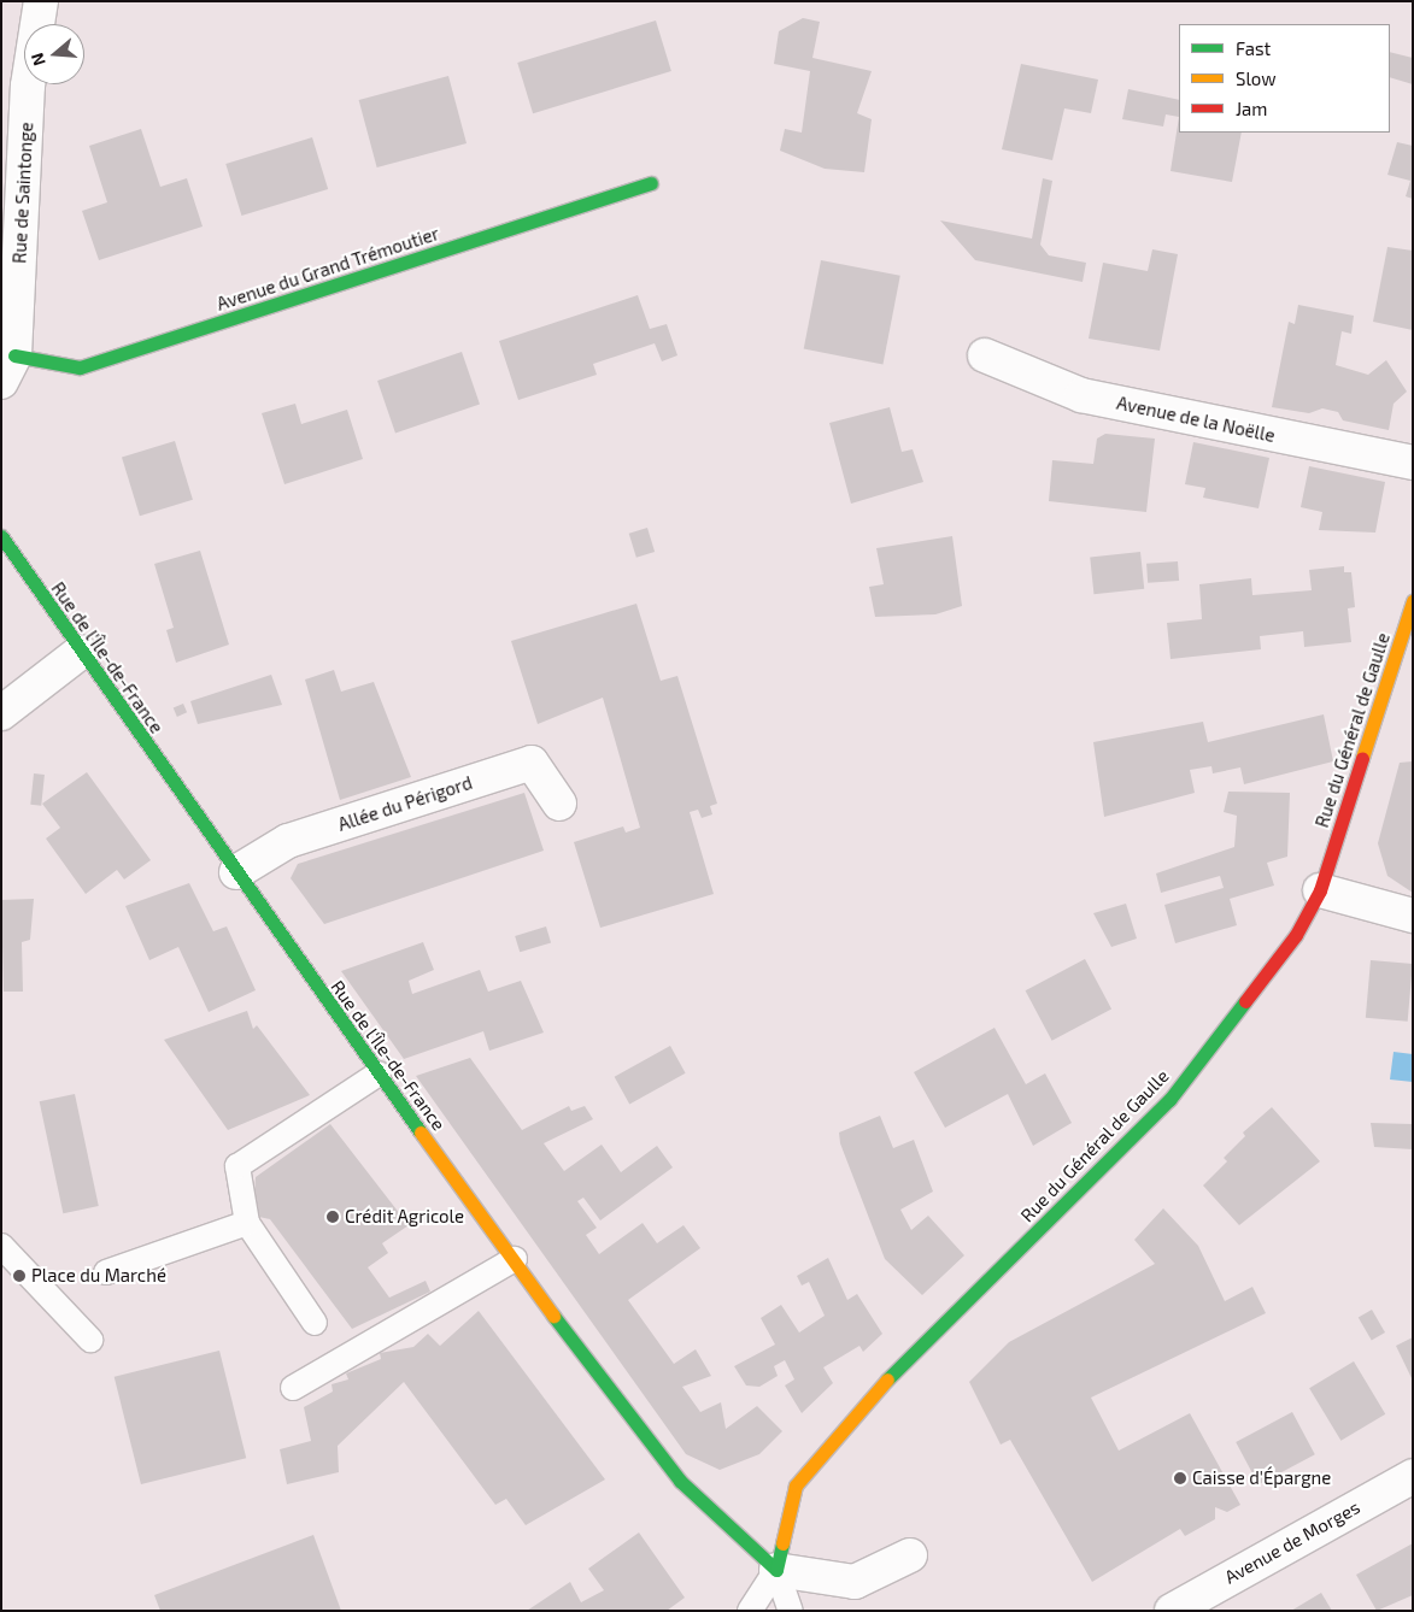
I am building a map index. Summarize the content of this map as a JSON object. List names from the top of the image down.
{
  "streets": {
    "street": [
      "Rue de Saintonge",
      "Avenue du Grand Trémoutier",
      "Avenue de la Noëlle",
      "Rue de l'Île-de-France",
      "Rue du Général de Gaulle",
      "Allée du Périgord",
      "Avenue de Morges"
    ]
  },
  "crossings": [
    ["Rue de Saintonge", "Avenue du Grand Trémoutier"],
    ["Rue de l'Île-de-France", "Rue du Général de Gaulle"],
    ["Rue de l'Île-de-France", "Allée du Périgord"]
  ],
  "places": ["Crédit Agricole", "Place du Marché", "Caisse d'Épargne"],
  "legend": ["Fast", "Slow", "Jam"],
  "north": "left"
}
